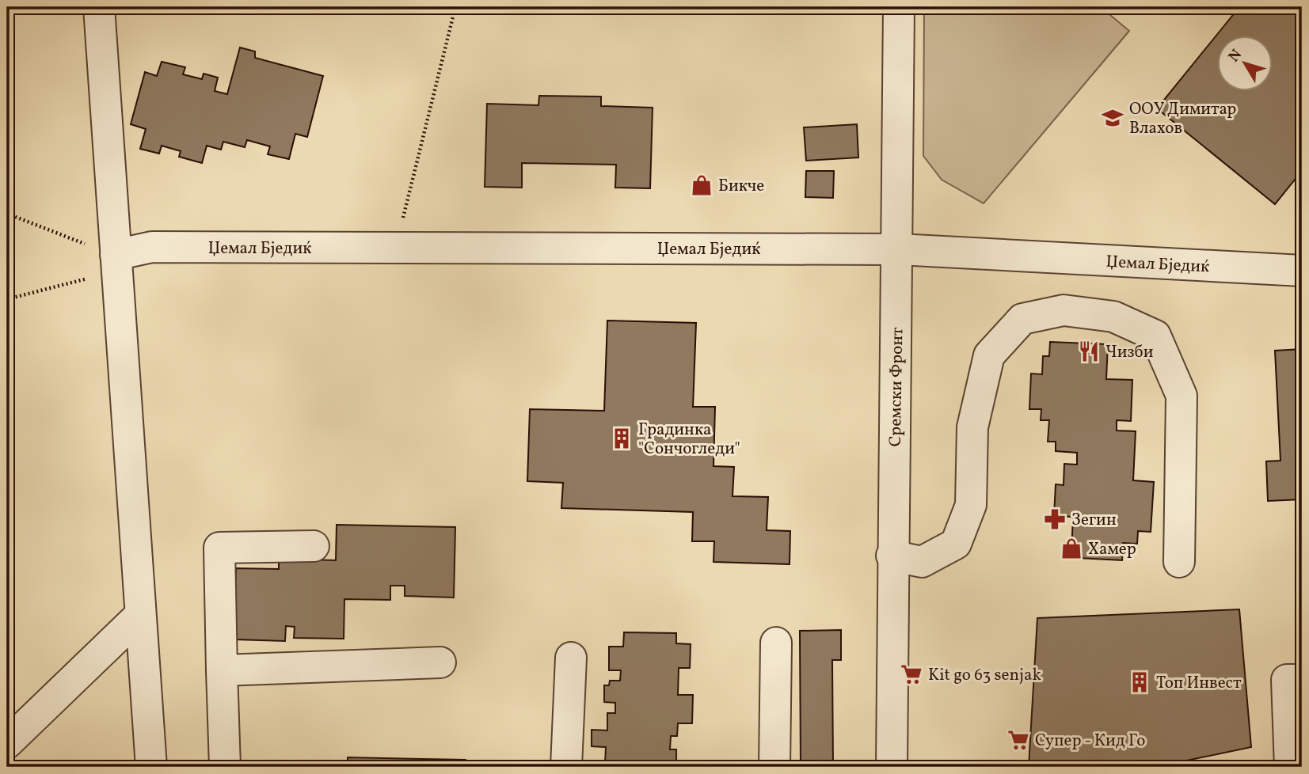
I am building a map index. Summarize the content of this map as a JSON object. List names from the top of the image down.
{
  "streets": {
    "street": ["Џемал Бједиќ", "Сремски Фронт"]
  },
  "crossings": [
    ["Џемал Бједиќ", "Сремски Фронт"]
  ],
  "places": {
    "school or university": ["ООУ Димитар Влахов"],
    "shop": ["Бикче", "Хамер"],
    "restaurant": ["Чизби"],
    "building": ["Градинка \"Сончогледи\"", "Топ Инвест"],
    "pharmacy": ["Зегин"],
    "supermarket": ["Kit go 63 senjak", "Супер - Кид Го"]
  },
  "north": "top left"
}
